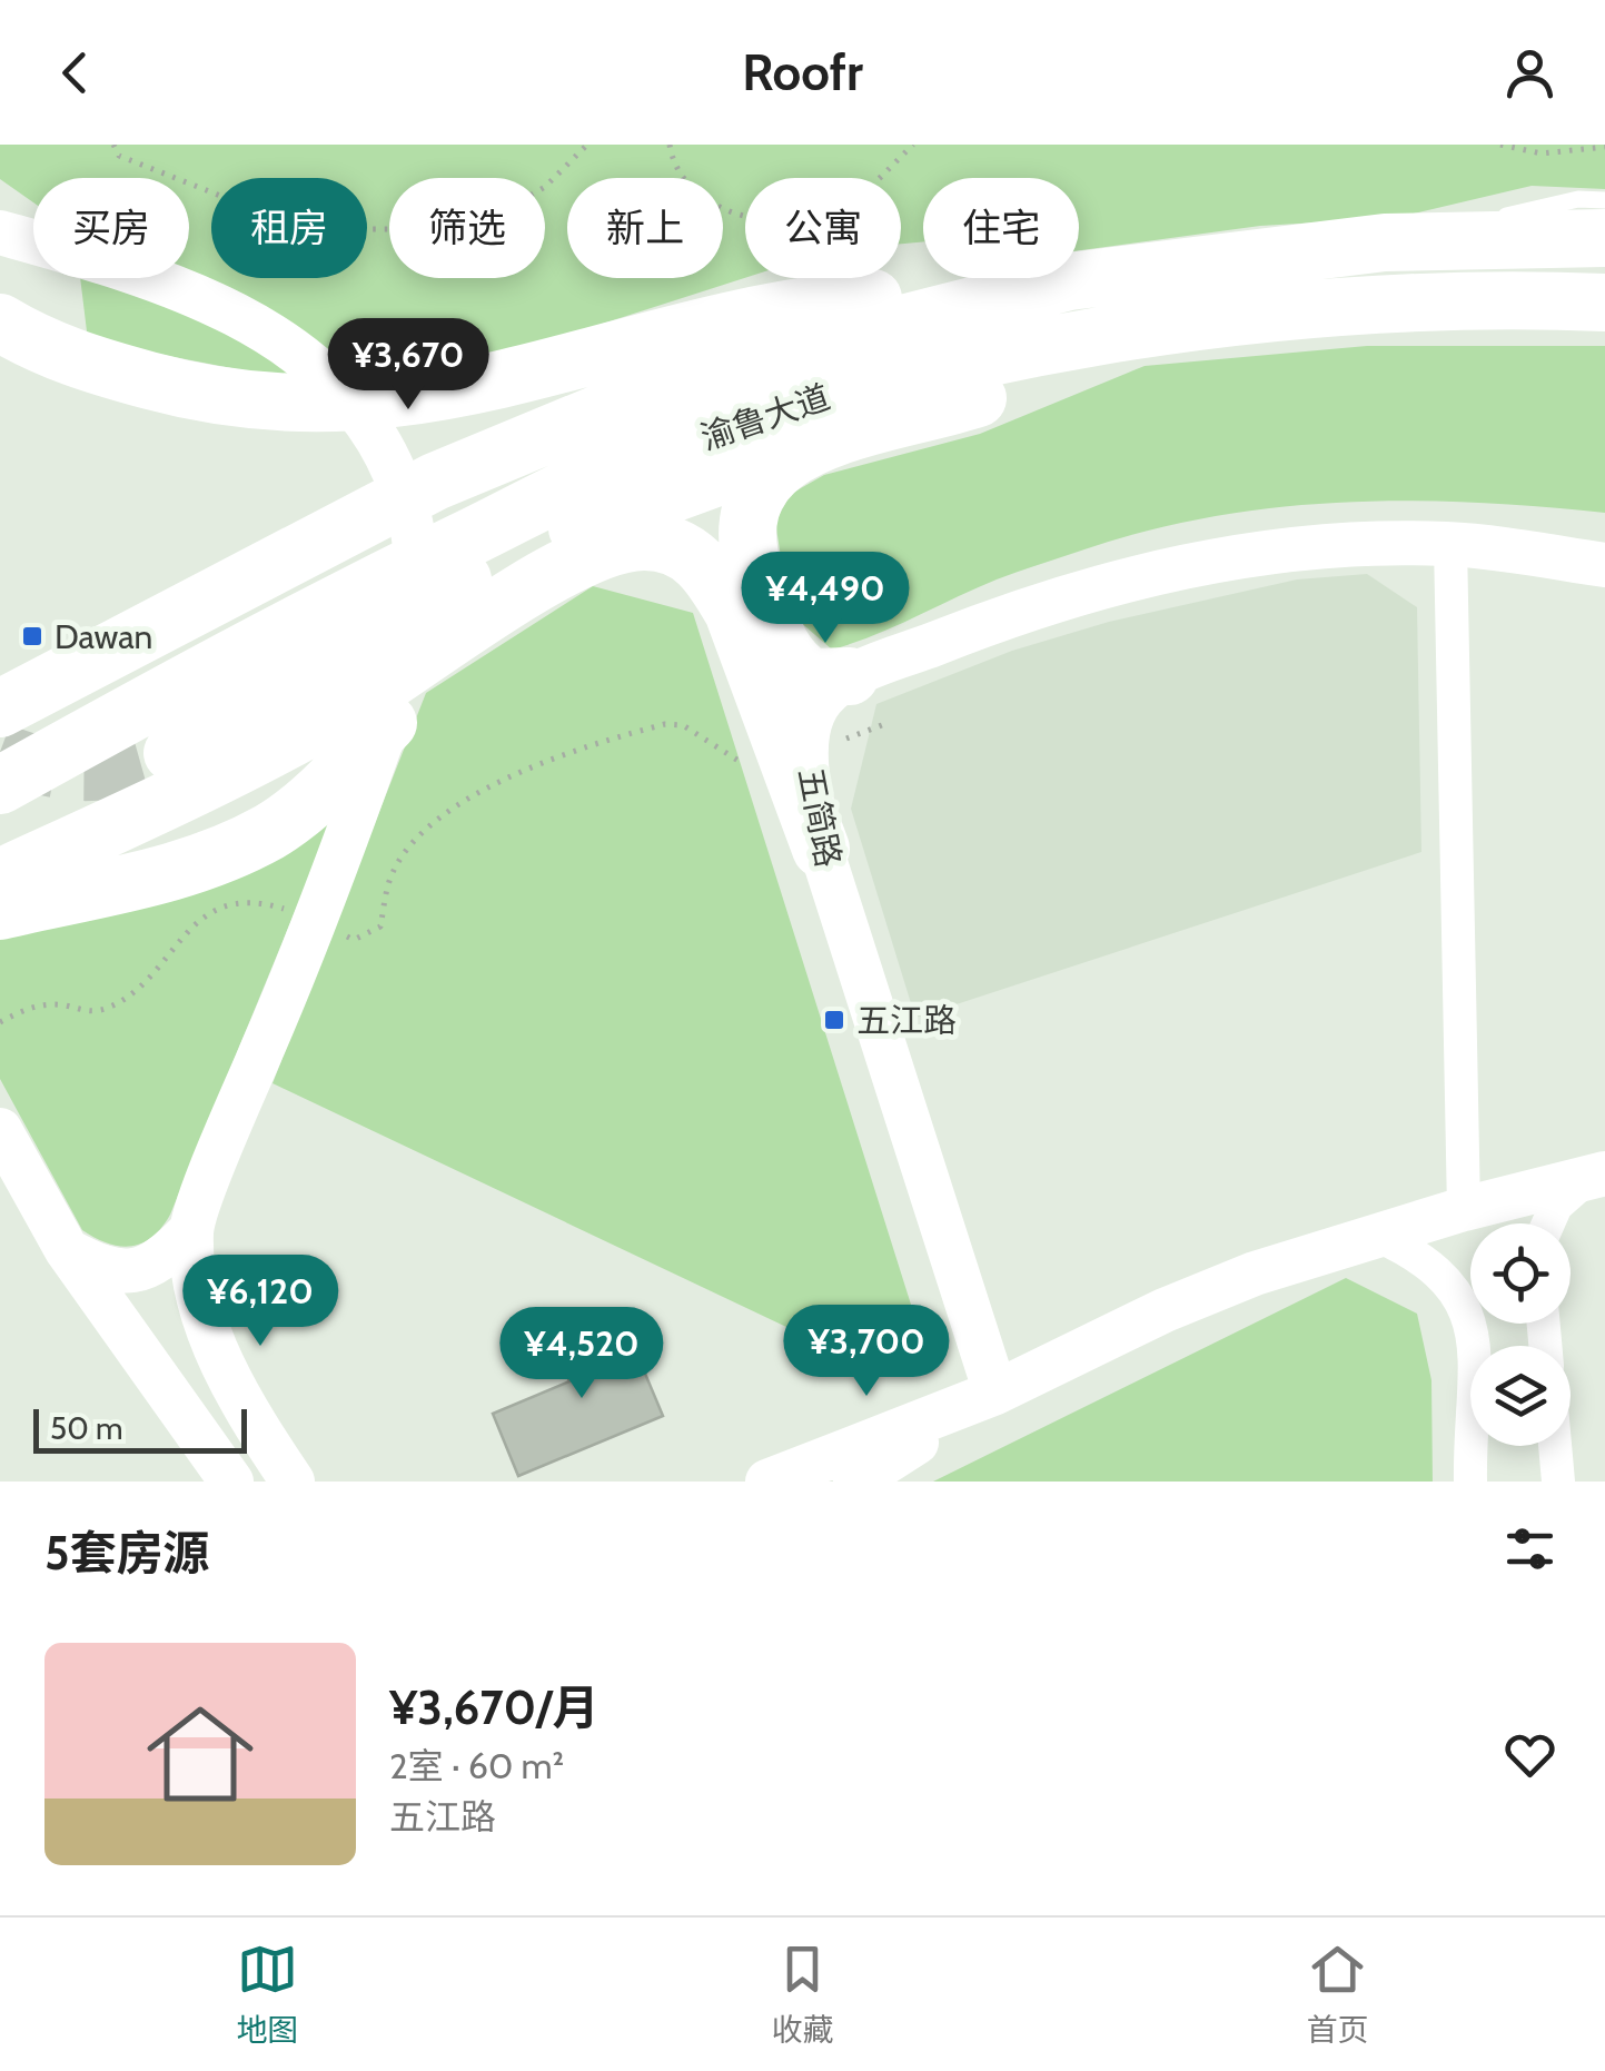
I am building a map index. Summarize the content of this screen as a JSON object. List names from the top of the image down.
{
  "streets": {
    "highway": ["渝鲁大道"],
    "main road": ["五简路"]
  },
  "places": {
    "transit": ["Dawan", "五江路"]
  },
  "scale_bar": "50 m",
  "page": {
    "header": "Roofr",
    "chip": [
      "买房",
      "租房",
      "筛选",
      "新上",
      "公寓",
      "住宅"
    ],
    "price": [
      "¥3,670",
      "¥4,490",
      "¥6,120",
      "¥3,700",
      "¥4,520"
    ],
    "scale": "50 m",
    "heading": "5套房源",
    "list": [
      {
        "name": "¥3,670/月",
        "note": "2室 · 60 m² · 五江路"
      }
    ],
    "tabs": ["地图", "收藏", "首页"]
  }
}
